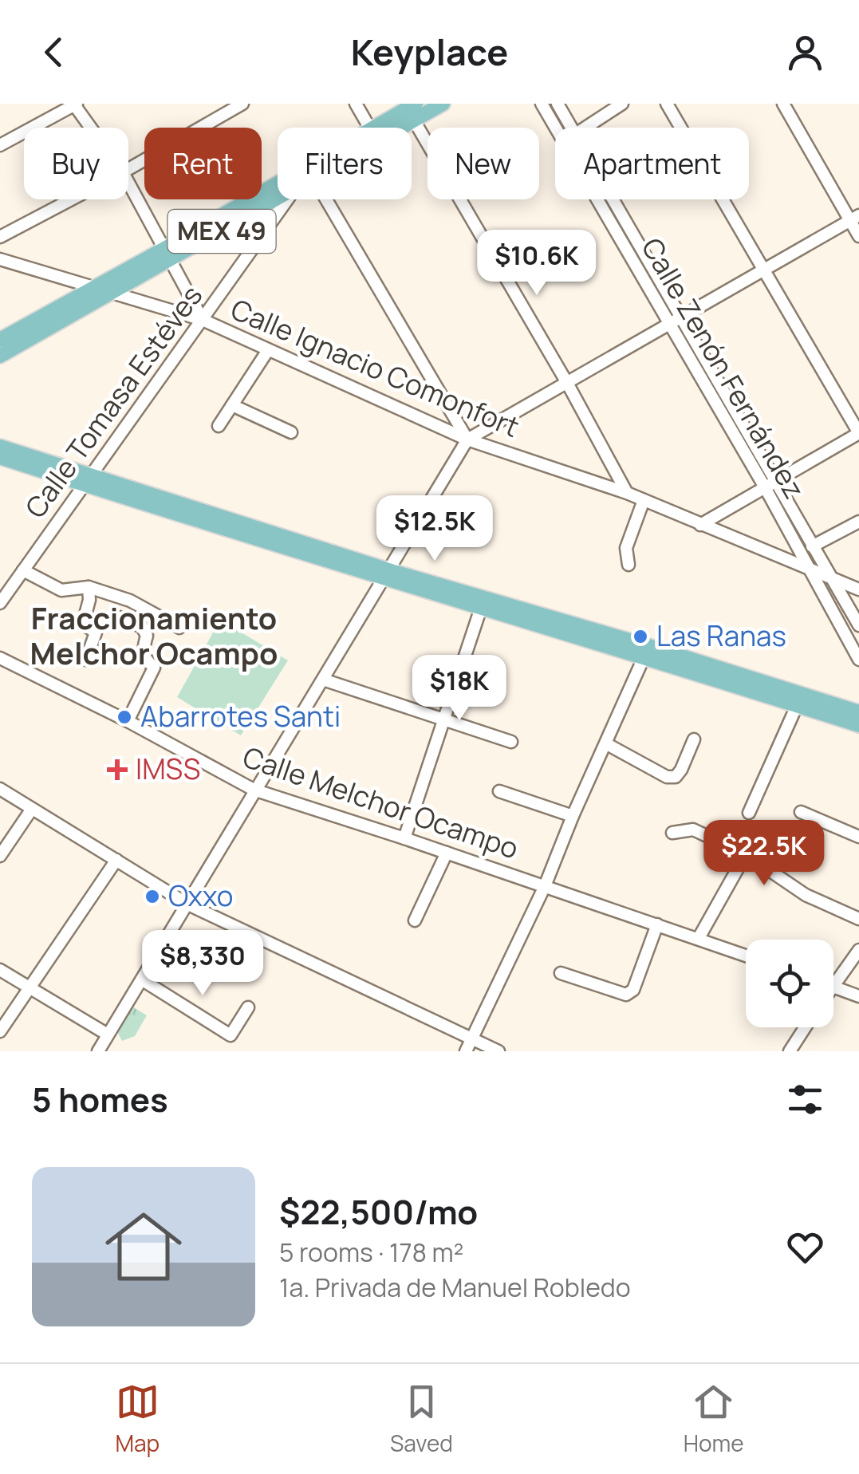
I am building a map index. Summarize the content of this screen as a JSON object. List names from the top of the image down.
{
  "streets": {
    "main road": ["MEX 49"],
    "street": [
      "Calle Ignacio Comonfort",
      "Calle Zenón Fernández",
      "Calle Tomasa Estéves",
      "Calle Melchor Ocampo"
    ]
  },
  "crossings": [
    ["MEX 49", "Calle Ignacio Comonfort"],
    ["Calle Ignacio Comonfort", "Calle Zenón Fernández"],
    ["Calle Ignacio Comonfort", "Calle Tomasa Estéves"]
  ],
  "districts": ["Fraccionamiento Melchor Ocampo"],
  "places": {
    "other": ["Las Ranas", "Abarrotes Santi", "Oxxo"],
    "health": ["IMSS"]
  },
  "page": {
    "header": "Keyplace",
    "chip": [
      "Buy",
      "Rent",
      "Filters",
      "New",
      "Apartment"
    ],
    "price": [
      "$10.6K",
      "$12.5K",
      "$18K",
      "$22.5K",
      "$8,330"
    ],
    "heading": "5 homes",
    "list": [
      {
        "name": "$22,500/mo",
        "note": "5 rooms · 178 m² · 1a. Privada de Manuel Robledo"
      }
    ],
    "tabs": ["Map", "Saved", "Home"]
  }
}
